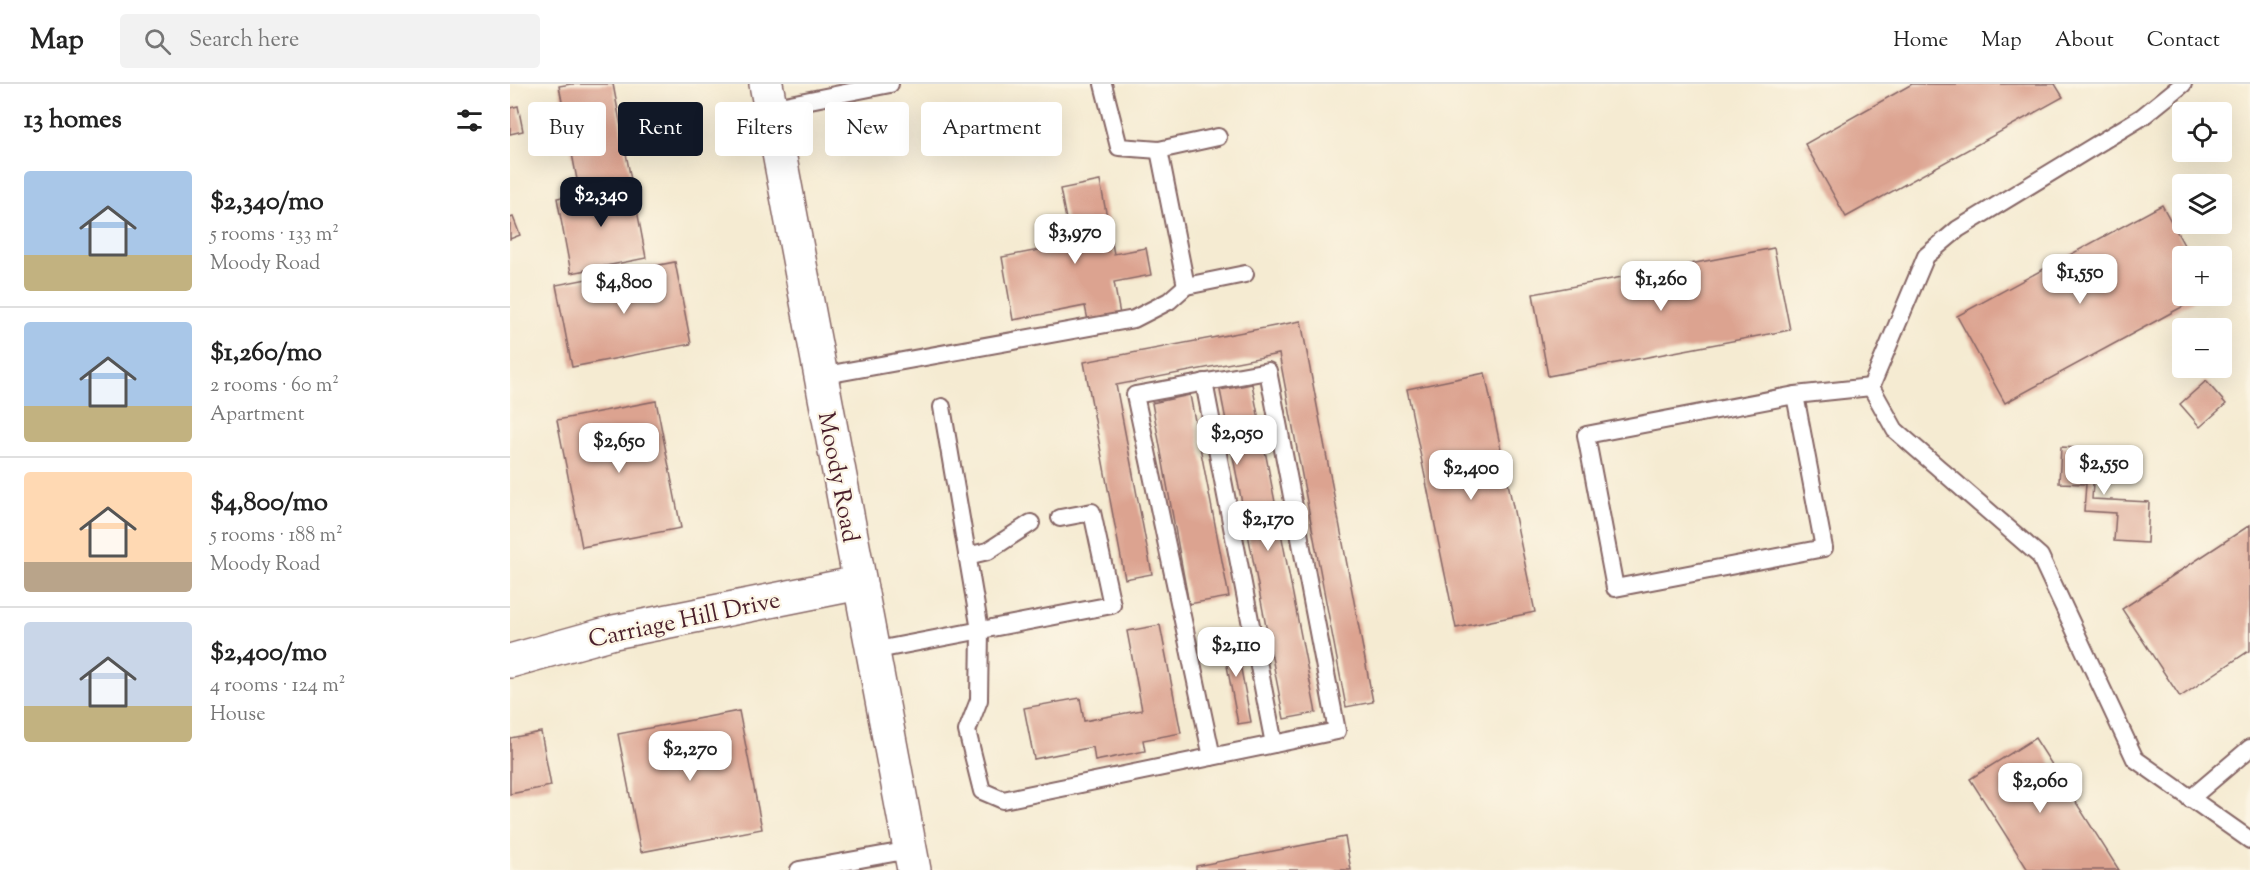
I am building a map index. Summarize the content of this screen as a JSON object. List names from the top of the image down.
{
  "streets": {
    "main road": ["Moody Road", "Carriage Hill Drive"]
  },
  "crossings": [
    ["Moody Road", "Carriage Hill Drive"]
  ],
  "page": {
    "header": "Map",
    "search": "Search here",
    "nav": [
      "Home",
      "Map",
      "About",
      "Contact"
    ],
    "heading": "13 homes",
    "map_buttons": ["+", "−"],
    "chip": [
      "Buy",
      "Rent",
      "Filters",
      "New",
      "Apartment"
    ],
    "list": [
      {
        "name": "$2,340/mo",
        "note": "5 rooms · 133 m² · Moody Road"
      },
      {
        "name": "$1,260/mo",
        "note": "2 rooms · 60 m² · Apartment"
      },
      {
        "name": "$4,800/mo",
        "note": "5 rooms · 188 m² · Moody Road"
      },
      {
        "name": "$2,400/mo",
        "note": "4 rooms · 124 m² · House"
      }
    ],
    "price": [
      "$2,340",
      "$3,970",
      "$1,550",
      "$1,260",
      "$4,800",
      "$2,050",
      "$2,650",
      "$2,550",
      "$2,400",
      "$2,170",
      "$2,110",
      "$2,270",
      "$2,060"
    ]
  }
}
